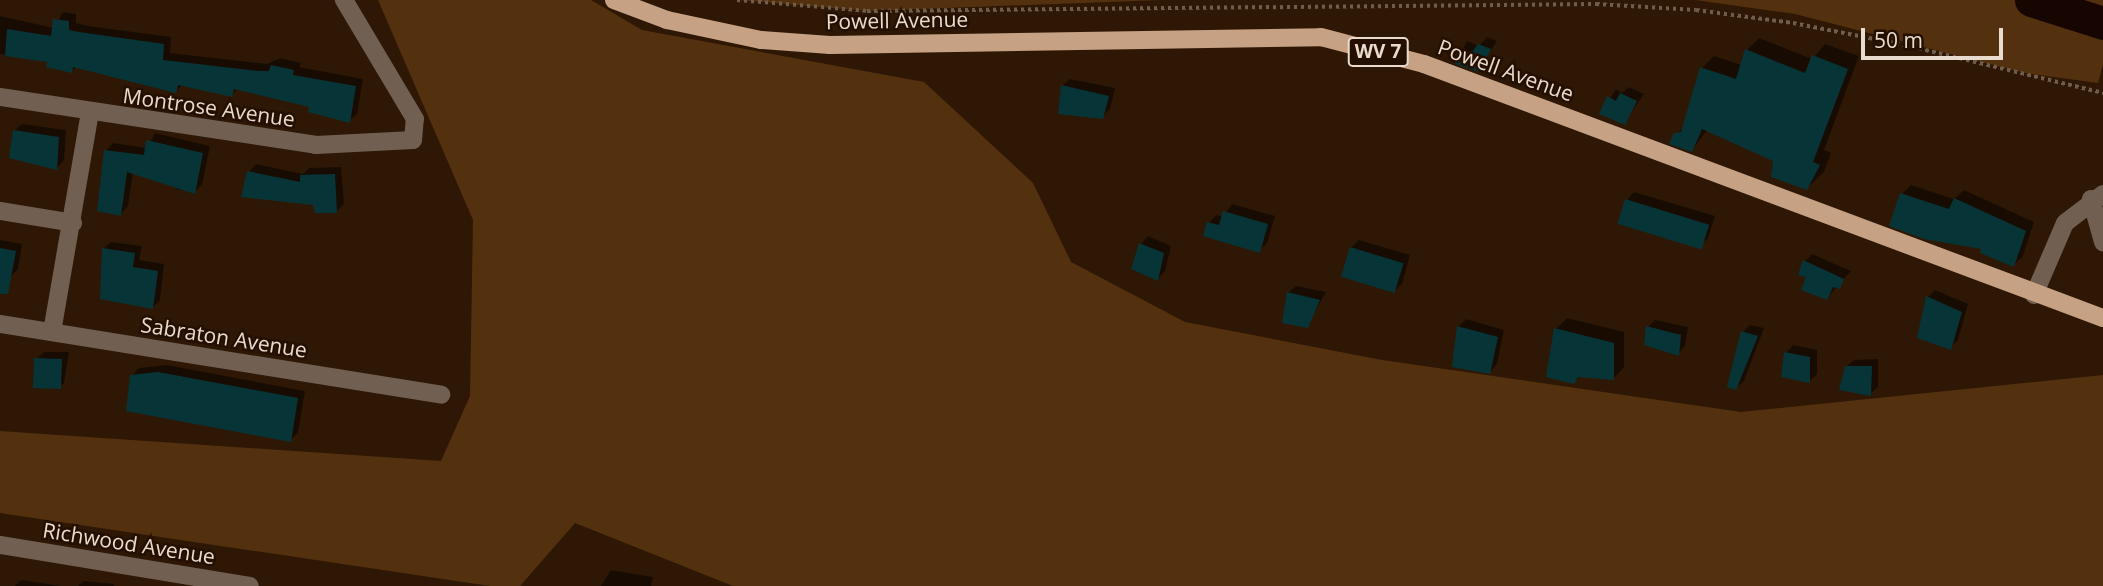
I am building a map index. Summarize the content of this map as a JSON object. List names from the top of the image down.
{
  "streets": {
    "main road": ["Powell Avenue", "WV 7"],
    "street": ["Montrose Avenue", "Sabraton Avenue", "Richwood Avenue"]
  },
  "scale_bar": "50 m"
}
